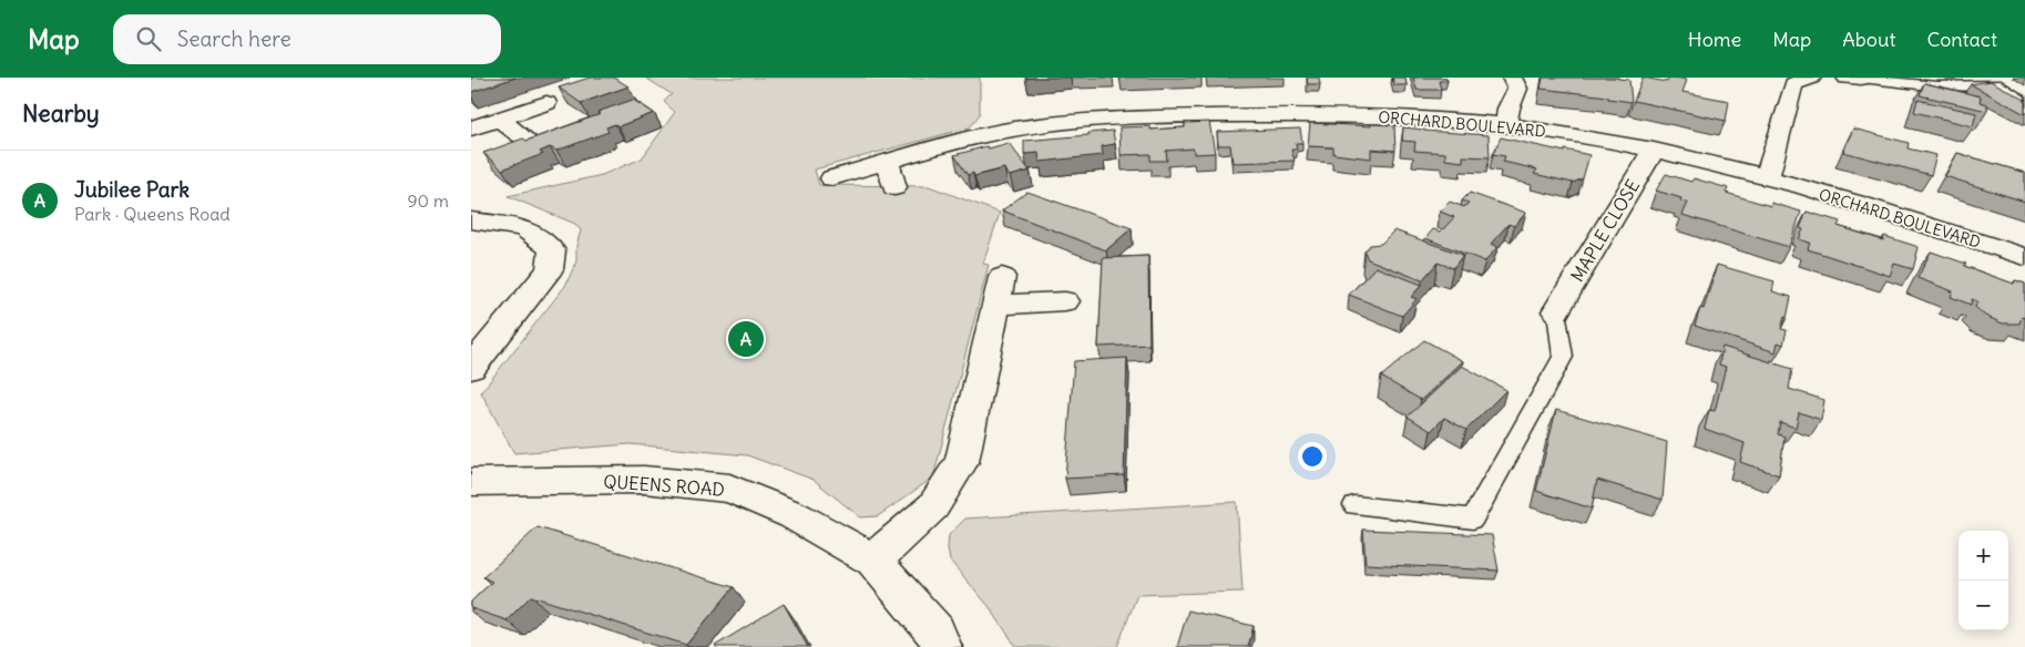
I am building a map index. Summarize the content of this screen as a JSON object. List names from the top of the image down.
{
  "streets": {
    "street": ["ORCHARD BOULEVARD", "MAPLE CLOSE", "QUEENS ROAD"]
  },
  "crossings": [
    ["ORCHARD BOULEVARD", "MAPLE CLOSE"]
  ],
  "page": {
    "header": "Map",
    "search": "Search here",
    "nav": [
      "Home",
      "Map",
      "About",
      "Contact"
    ],
    "heading": "Nearby",
    "list": [
      {
        "mark": "A",
        "name": "Jubilee Park",
        "note": "Park · Queens Road",
        "value": "90 m"
      }
    ],
    "pins": "A",
    "map_buttons": ["+", "−"]
  }
}
